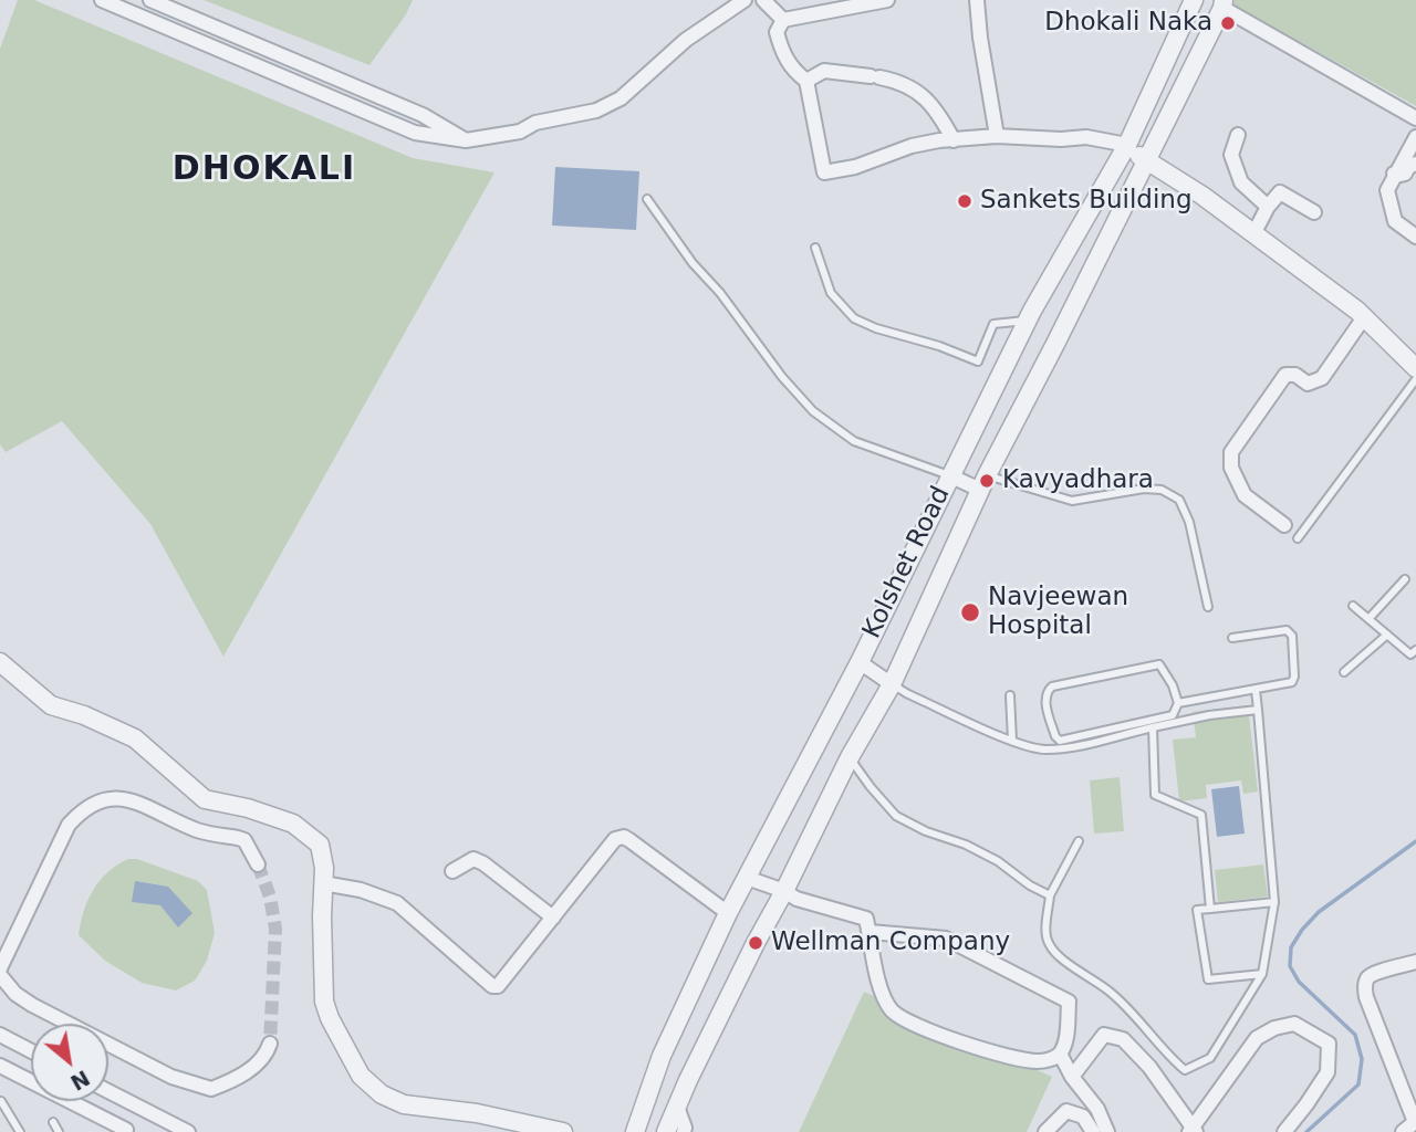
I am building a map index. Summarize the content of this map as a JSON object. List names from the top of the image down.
{
  "streets": {
    "street": ["Kolshet Road"]
  },
  "districts": ["DHOKALI"],
  "places": [
    "Dhokali Naka",
    "Sankets Building",
    "Kavyadhara",
    "Navjeewan Hospital",
    "Wellman Company"
  ],
  "north": "bottom right"
}
